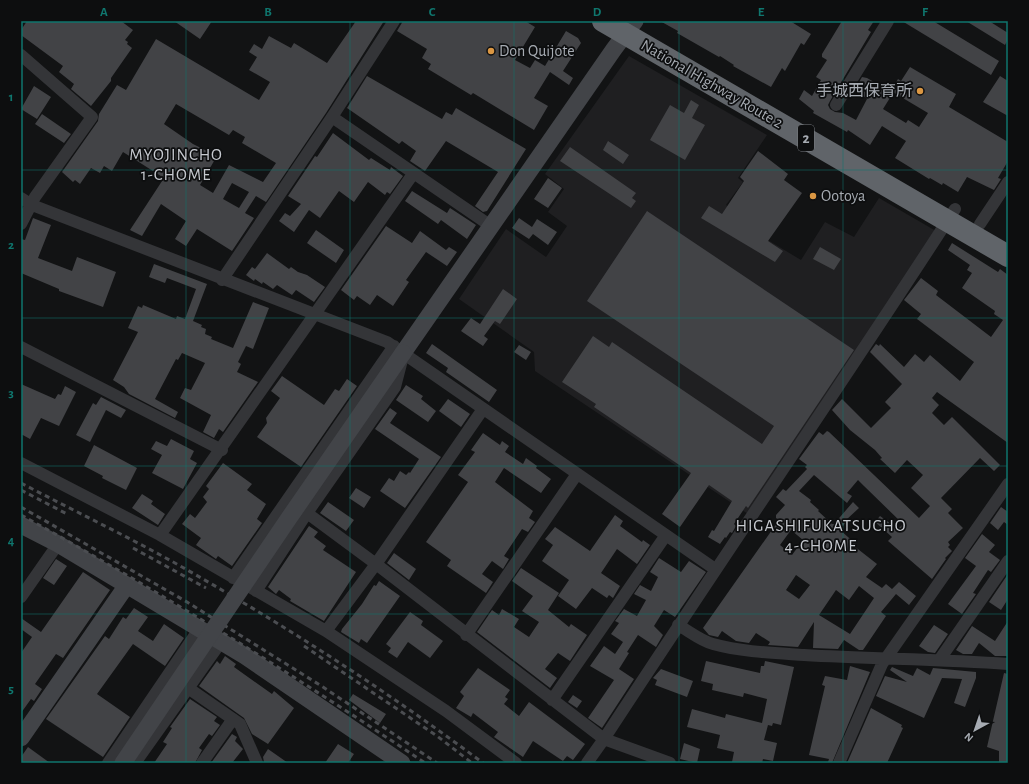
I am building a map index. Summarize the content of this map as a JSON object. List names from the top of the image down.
{
  "streets": {
    "highway": ["National Highway Route 2", "2"]
  },
  "districts": ["MYOJINCHO 1-CHOME", "HIGASHIFUKATSUCHO 4-CHOME"],
  "places": ["Don Quijote", "手城西保育所", "Ootoya"],
  "north": "bottom left",
  "grid": {
    "columns": [
      "A",
      "B",
      "C",
      "D",
      "E",
      "F"
    ],
    "rows": [
      "1",
      "2",
      "3",
      "4",
      "5"
    ]
  }
}
